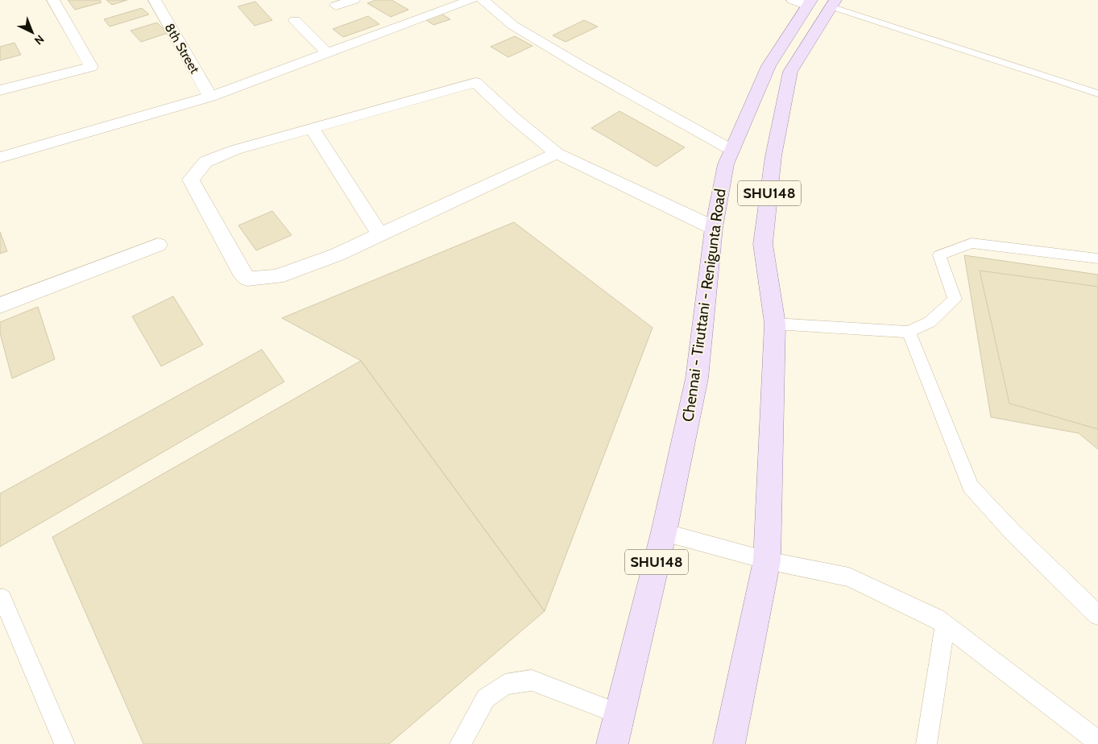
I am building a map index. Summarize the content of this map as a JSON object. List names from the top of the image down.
{
  "streets": {
    "main road": ["SHU148", "Chennai - Tiruttani - Renigunta Road"],
    "street": ["8th Street"]
  },
  "north": "bottom right"
}
